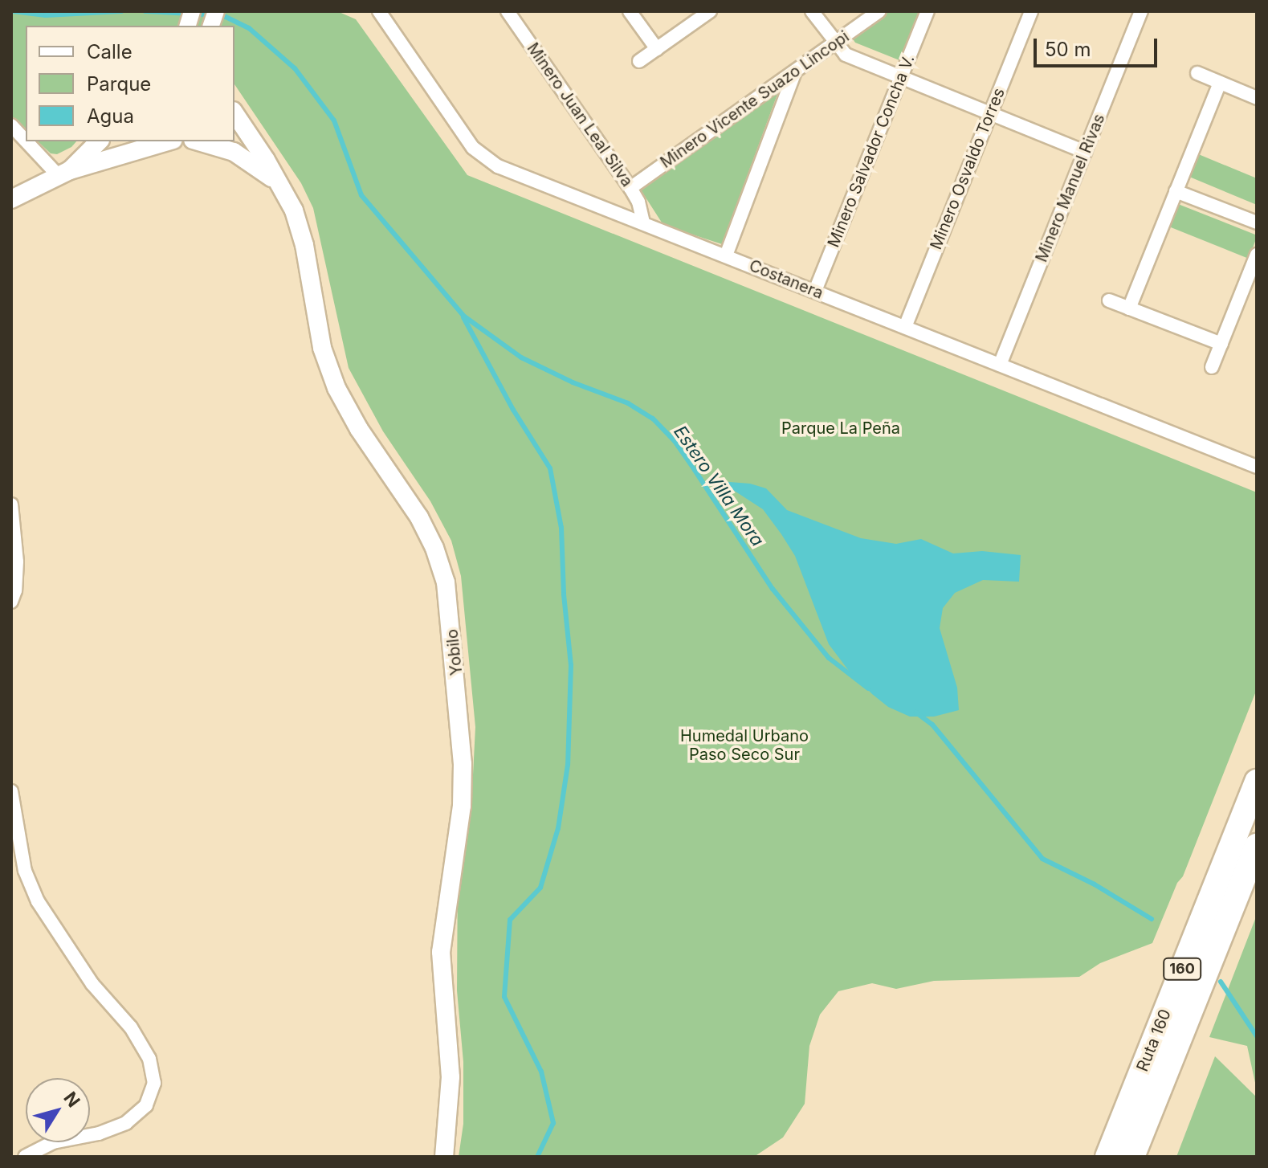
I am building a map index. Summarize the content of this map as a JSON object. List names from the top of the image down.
{
  "streets": {
    "highway": ["160", "Ruta 160"],
    "main road": ["Yobilo"],
    "street": [
      "Minero Vicente Suazo Lincopi",
      "Minero Juan Leal Silva",
      "Minero Salvador Concha V.",
      "Minero Osvaldo Torres",
      "Minero Manuel Rivas",
      "Costanera"
    ]
  },
  "crossings": [
    ["Minero Vicente Suazo Lincopi", "Minero Juan Leal Silva"],
    ["Minero Juan Leal Silva", "Costanera"],
    ["Minero Salvador Concha V.", "Costanera"],
    ["Minero Osvaldo Torres", "Costanera"],
    ["Minero Manuel Rivas", "Costanera"]
  ],
  "water": ["Estero Villa Mora"],
  "parks": ["Parque La Peña", "Humedal Urbano Paso Seco Sur"],
  "legend": ["Calle", "Parque", "Agua"],
  "scale_bar": "50 m",
  "north": "top right"
}
